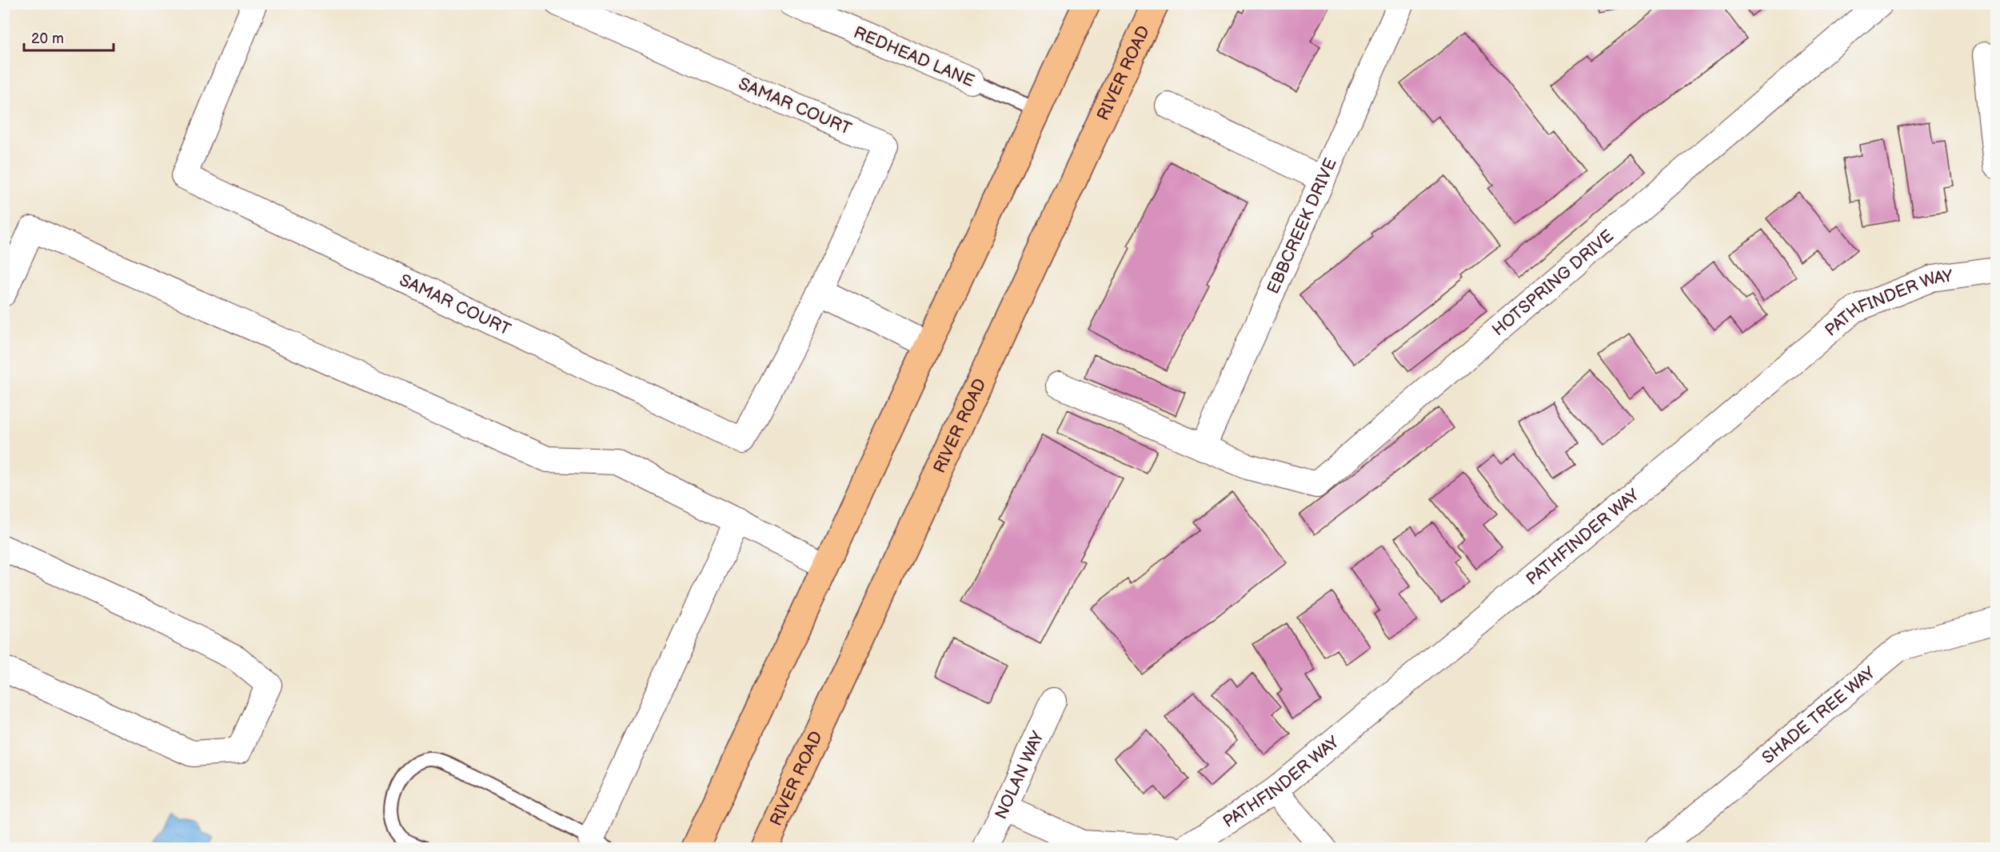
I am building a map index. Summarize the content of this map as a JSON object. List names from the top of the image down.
{
  "streets": {
    "main road": ["RIVER ROAD"],
    "street": [
      "REDHEAD LANE",
      "SAMAR COURT",
      "EBBCREEK DRIVE",
      "HOTSPRING DRIVE",
      "PATHFINDER WAY",
      "SHADE TREE WAY",
      "NOLAN WAY"
    ]
  },
  "crossings": [
    ["EBBCREEK DRIVE", "HOTSPRING DRIVE"]
  ],
  "scale_bar": "20 m"
}
